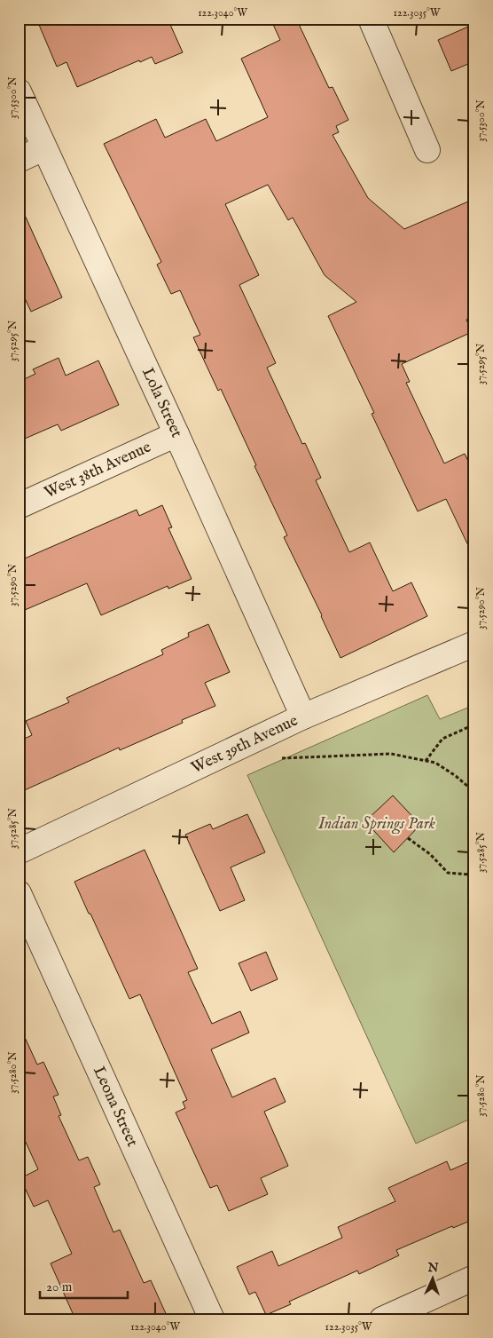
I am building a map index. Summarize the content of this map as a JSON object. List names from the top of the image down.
{
  "streets": {
    "street": [
      "Lola Street",
      "West 38th Avenue",
      "West 39th Avenue",
      "Leona Street"
    ]
  },
  "crossings": [
    ["Lola Street", "West 38th Avenue"],
    ["Lola Street", "West 39th Avenue"]
  ],
  "parks": ["Indian Springs Park"],
  "scale_bar": "20 m",
  "north": "top",
  "coordinates": [
    "122.3040°W",
    "122.3035°W",
    "37.5300°N",
    "37.5295°N",
    "37.5290°N",
    "37.5285°N",
    "37.5280°N"
  ]
}
